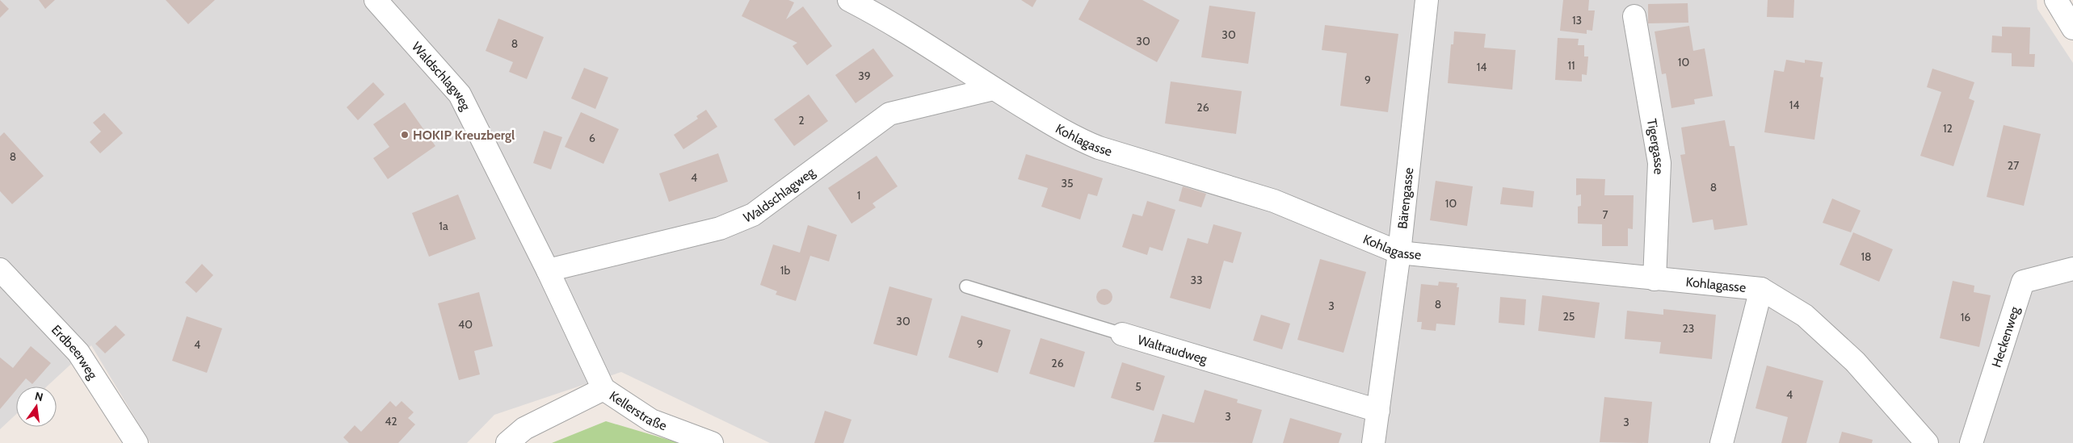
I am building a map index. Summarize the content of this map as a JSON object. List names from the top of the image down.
{
  "streets": {
    "street": [
      "Waldschlagweg",
      "Kohlagasse",
      "Tigergasse",
      "Bärengasse",
      "Heckenweg",
      "Waltraudweg",
      "Erdbeerweg",
      "Kellerstraße"
    ]
  },
  "crossings": [
    ["Waldschlagweg", "Kohlagasse"],
    ["Waldschlagweg", "Kellerstraße"],
    ["Kohlagasse", "Tigergasse"],
    ["Kohlagasse", "Bärengasse"],
    ["Bärengasse", "Waltraudweg"]
  ],
  "places": ["HOKIP Kreuzbergl"],
  "house_numbers": [
    "13",
    "30",
    "30",
    "8",
    "10",
    "11",
    "14",
    "39",
    "9",
    "14",
    "26",
    "2",
    "12",
    "6",
    "8",
    "27",
    "4",
    "35",
    "8",
    "1",
    "10",
    "7",
    "1a",
    "18",
    "1b",
    "33",
    "8",
    "3",
    "25",
    "16",
    "30",
    "40",
    "23",
    "9",
    "4",
    "26",
    "5",
    "4",
    "3",
    "42",
    "3"
  ],
  "north": "top"
}
